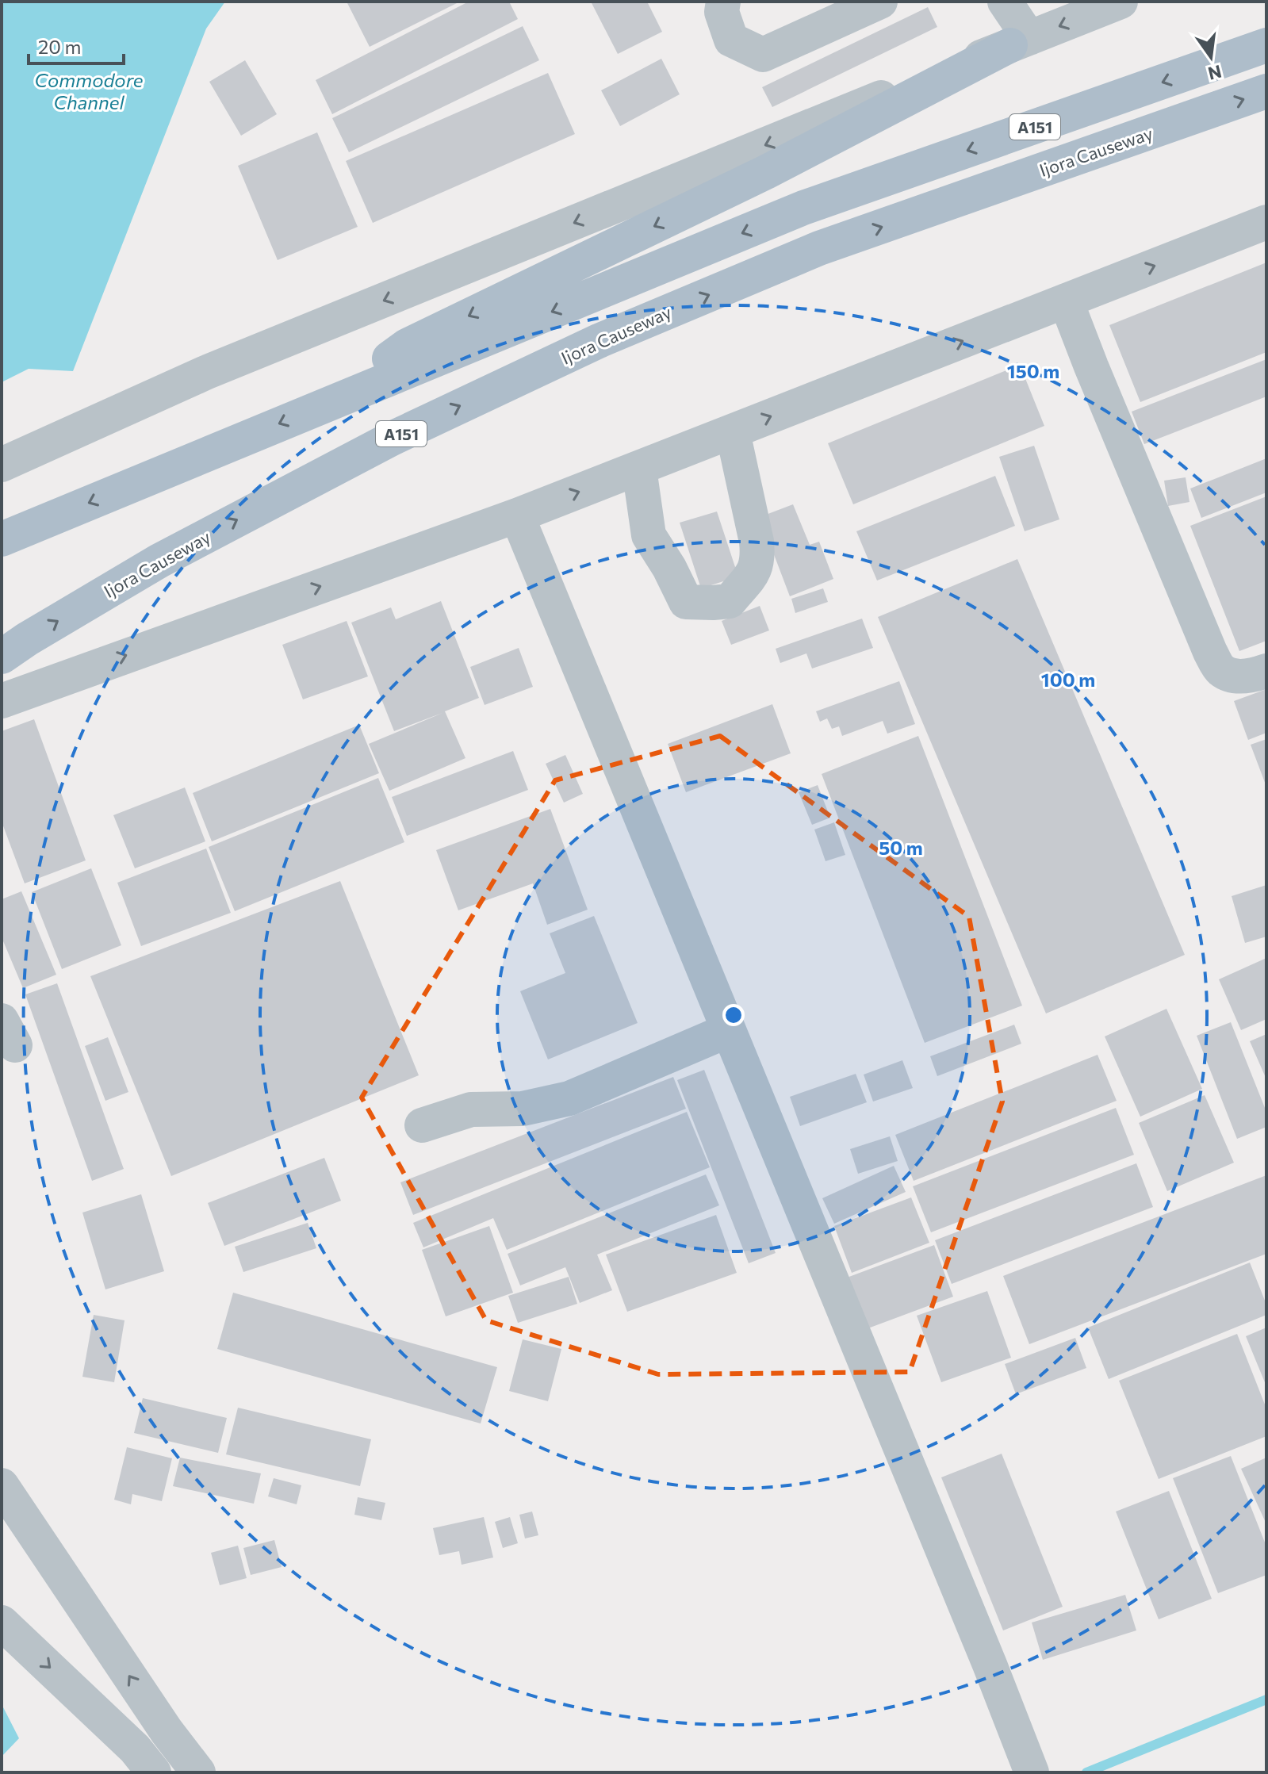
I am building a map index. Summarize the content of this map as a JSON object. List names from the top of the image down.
{
  "streets": {
    "main road": ["A151", "Ijora Causeway"]
  },
  "water": ["Commodore Channel"],
  "scale_bar": "20 m",
  "north": "bottom",
  "rings": ["150 m", "100 m", "50 m"]
}
